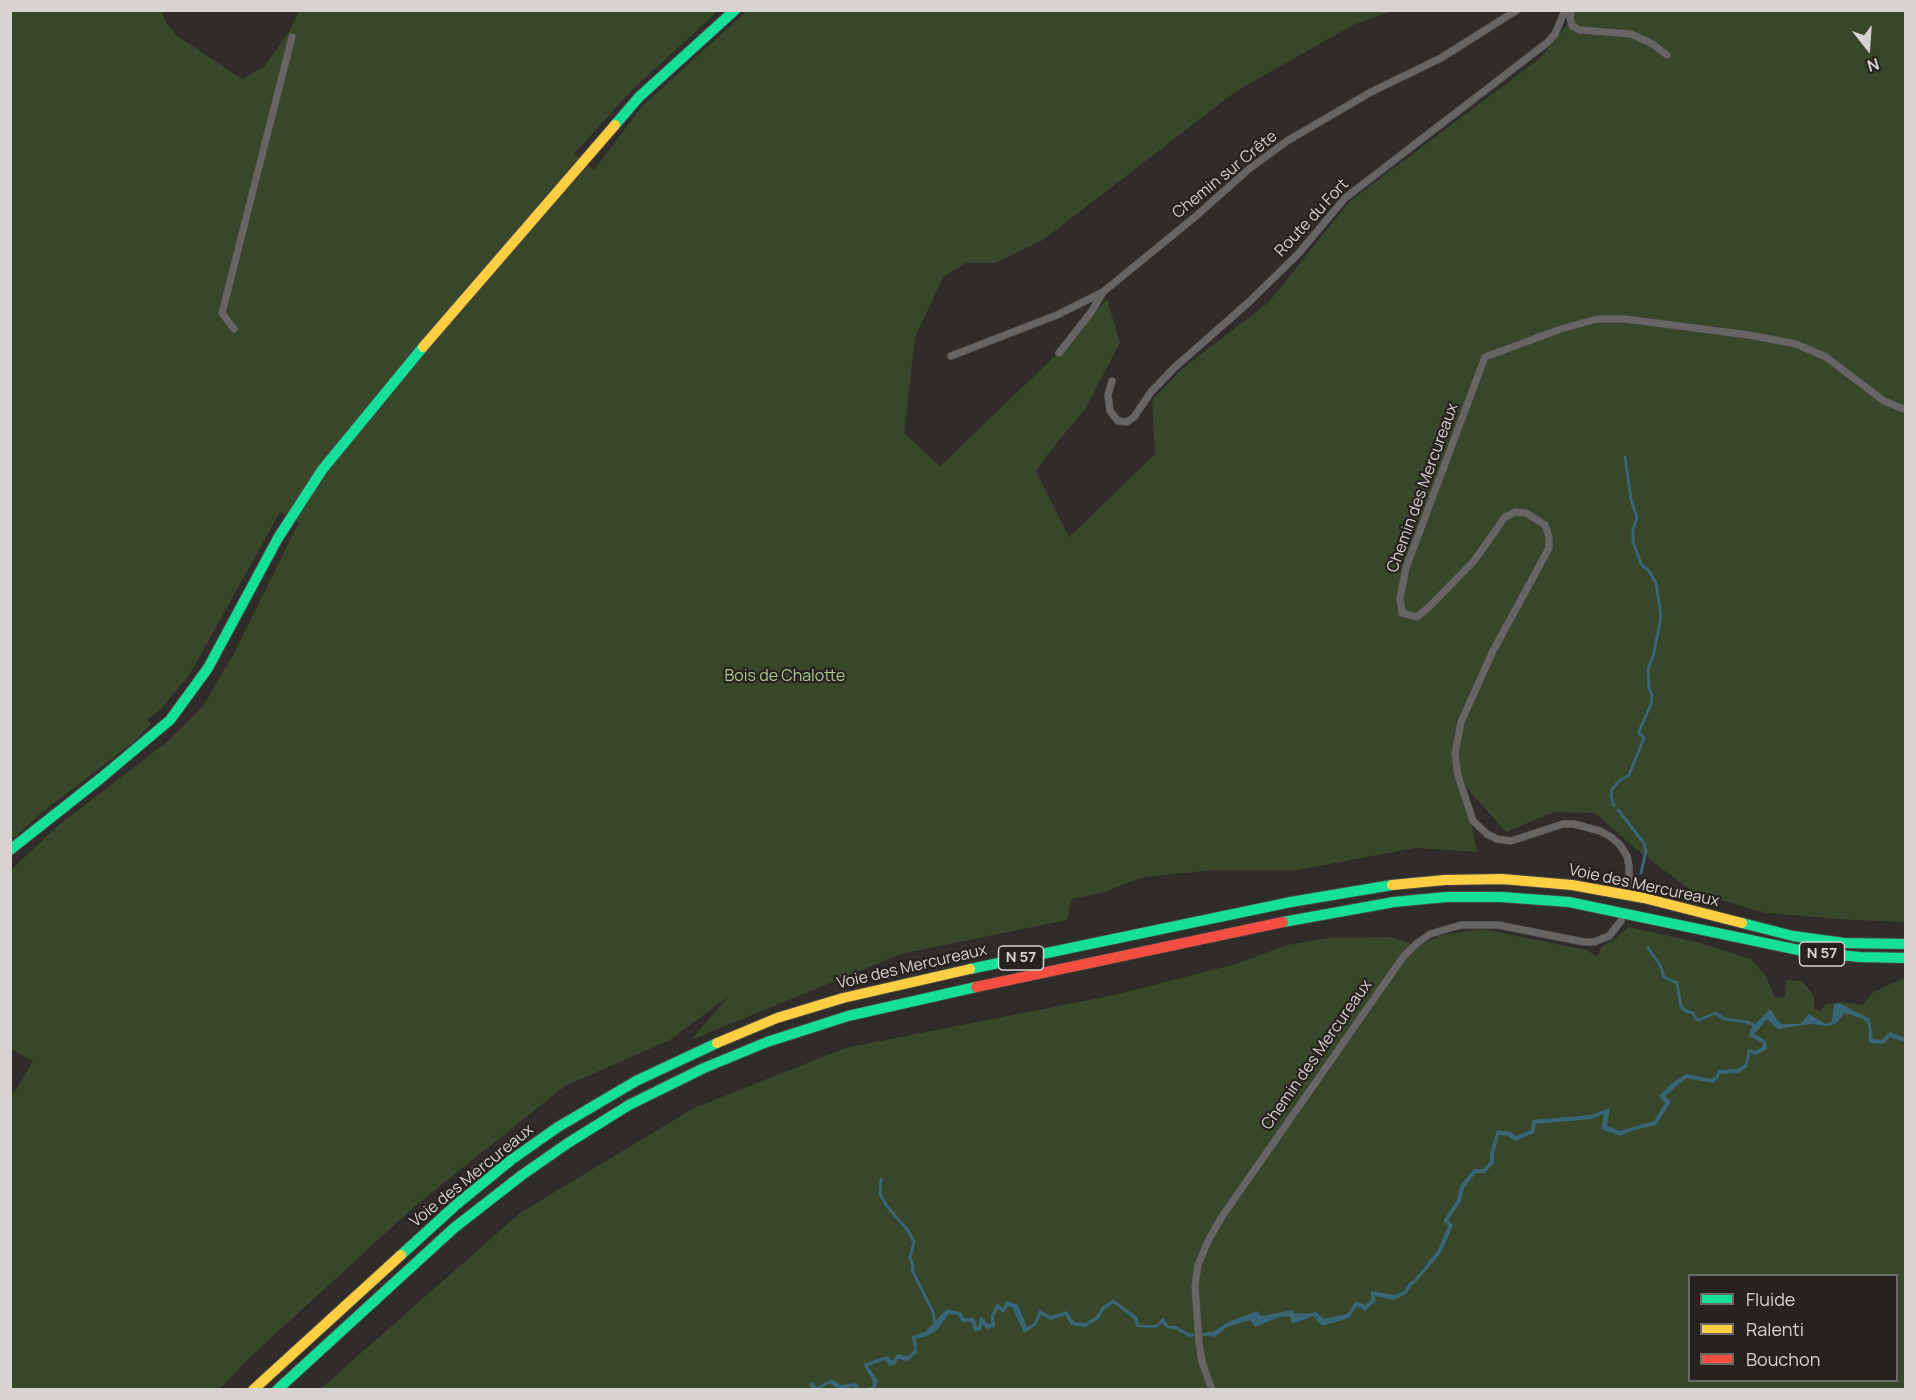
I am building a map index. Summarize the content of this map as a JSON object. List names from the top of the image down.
{
  "streets": {
    "main road": ["Voie des Mercureaux", "N 57"],
    "street": ["Chemin sur Crête", "Route du Fort", "Chemin des Mercureaux"]
  },
  "parks": ["Bois de Chalotte"],
  "legend": ["Fluide", "Ralenti", "Bouchon"],
  "north": "bottom"
}
